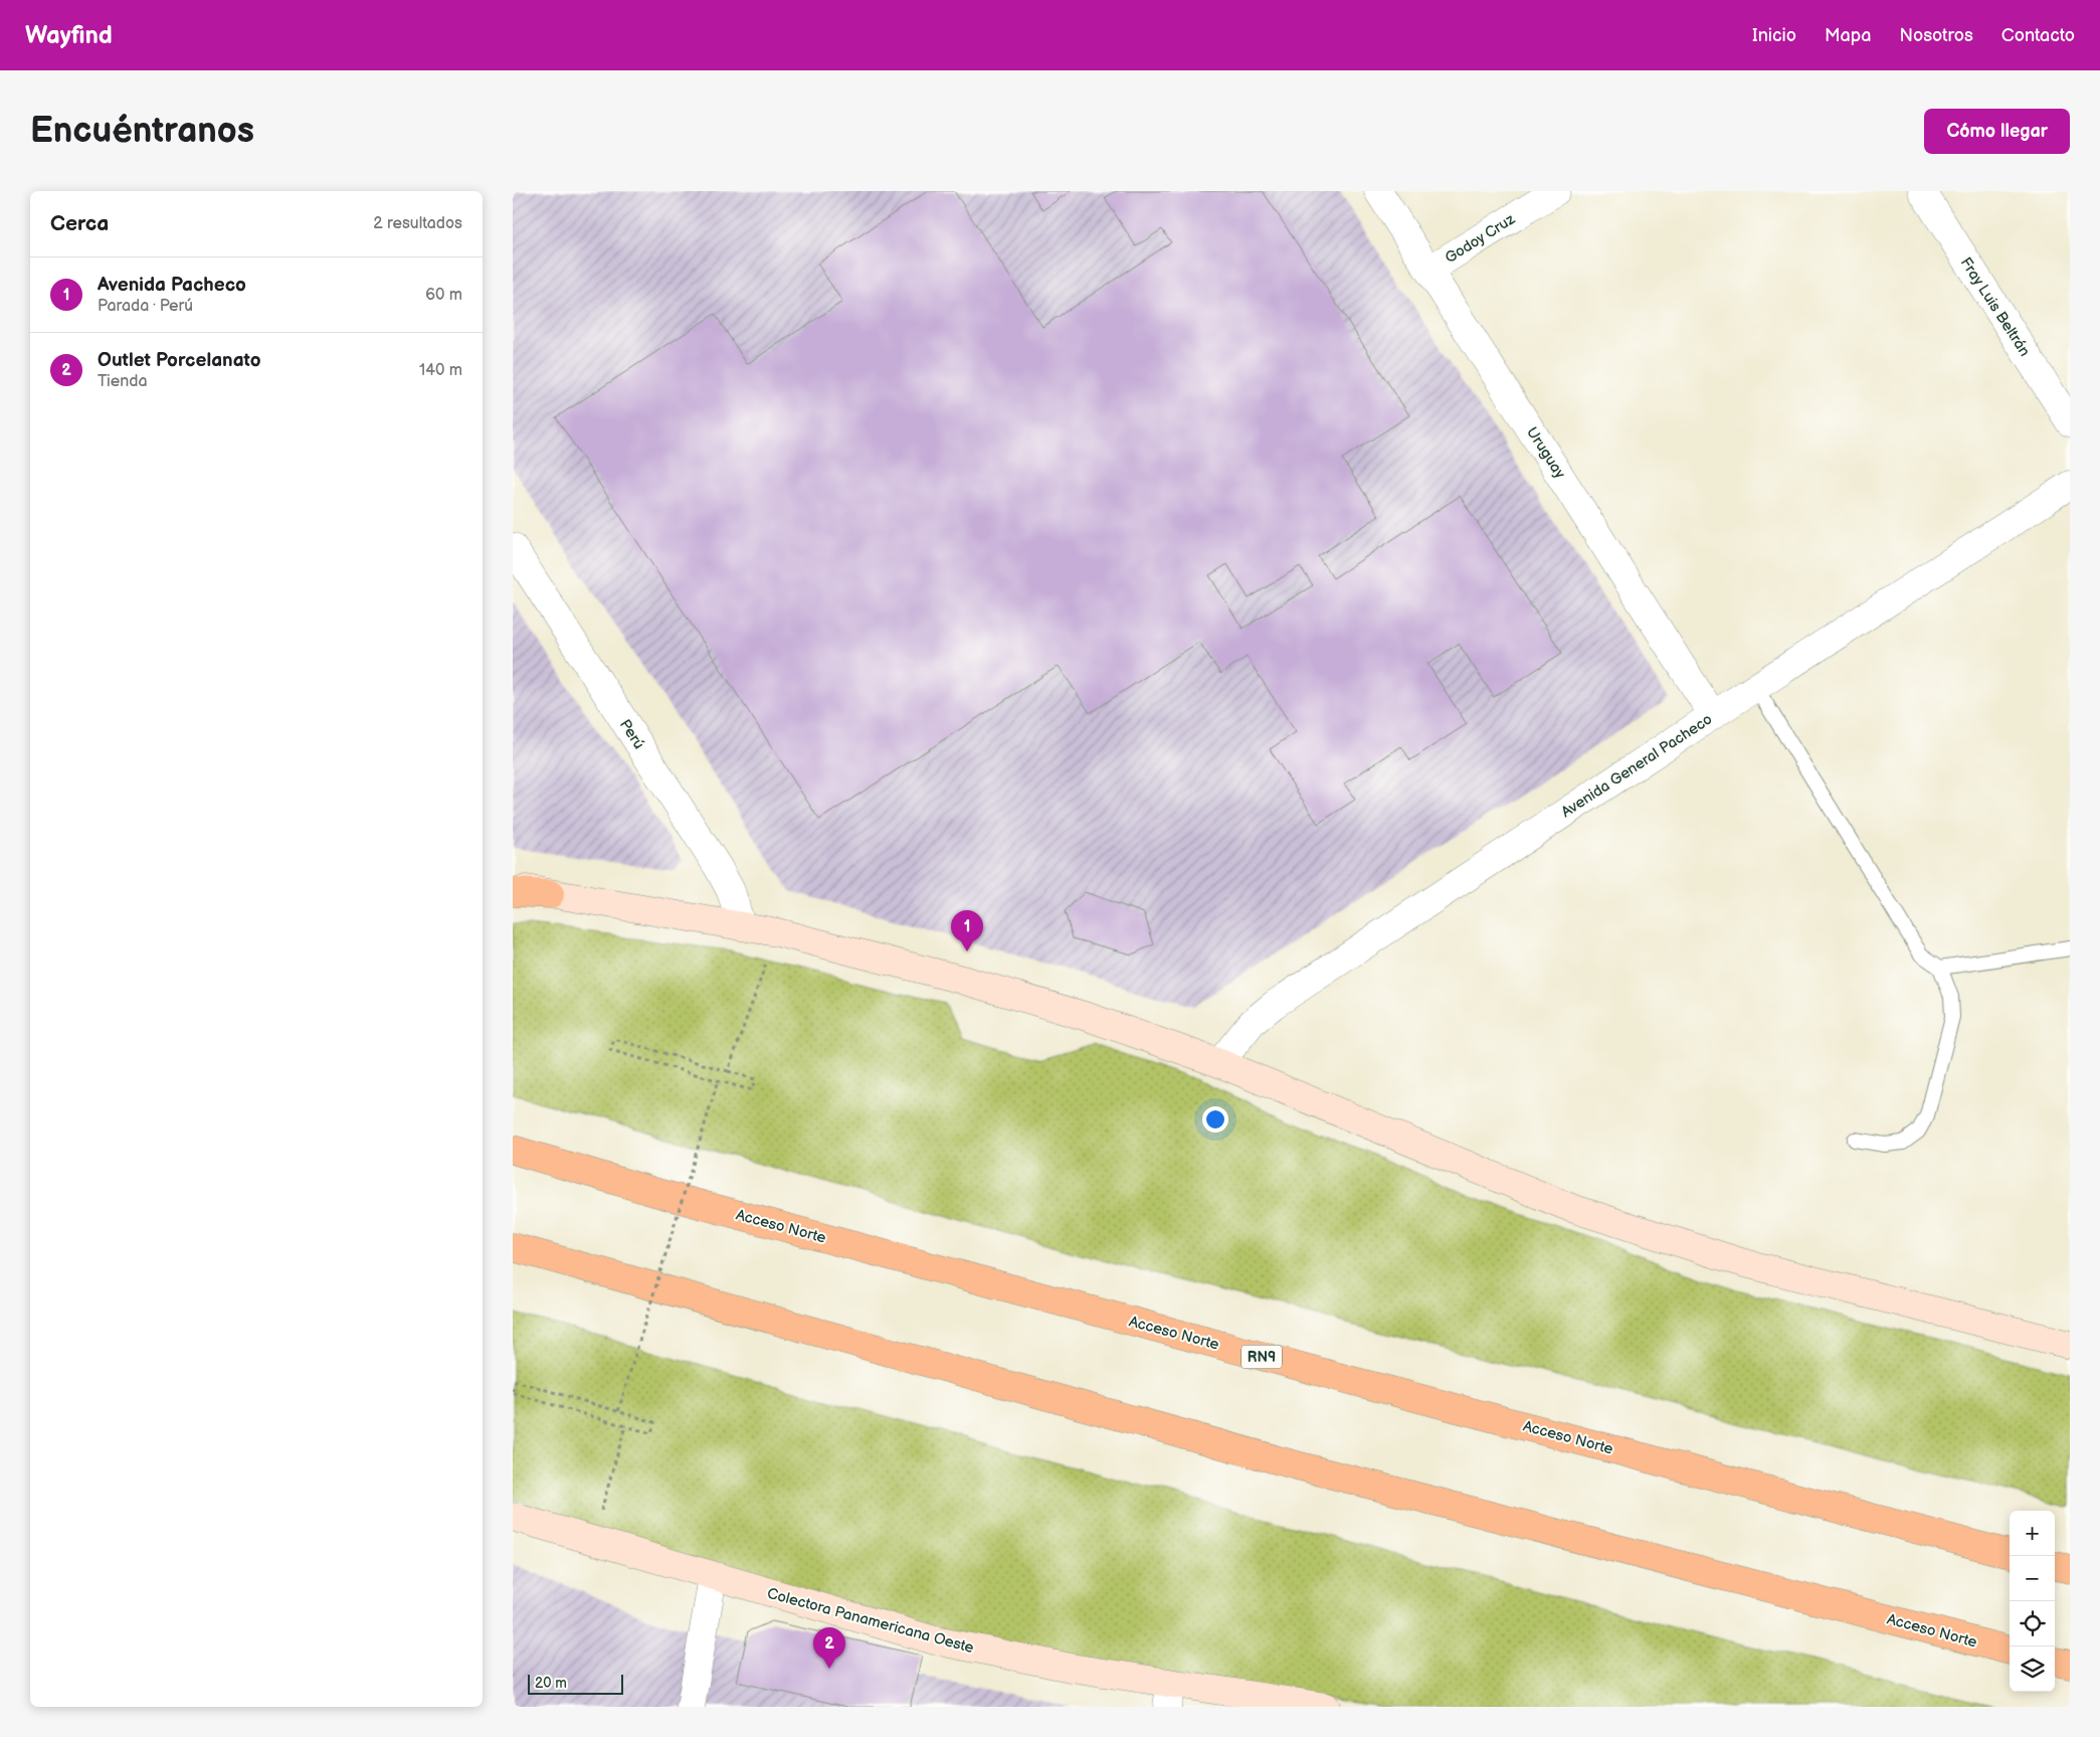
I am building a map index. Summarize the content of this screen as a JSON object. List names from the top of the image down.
{
  "streets": {
    "highway": ["Acceso Norte", "RN9"],
    "street": [
      "Godoy Cruz",
      "Fray Luis Beltrán",
      "Uruguay",
      "Perú",
      "Avenida General Pacheco",
      "Colectora Panamericana Oeste"
    ]
  },
  "crossings": [
    ["Godoy Cruz", "Uruguay"],
    ["Uruguay", "Avenida General Pacheco"]
  ],
  "scale_bar": "20 m",
  "page": {
    "header": "Wayfind",
    "nav": [
      "Inicio",
      "Mapa",
      "Nosotros",
      "Contacto"
    ],
    "buttons": "Cómo llegar",
    "title": "Encuéntranos",
    "heading": ["Cerca", "2 resultados"],
    "list": [
      {
        "mark": "1",
        "name": "Avenida Pacheco",
        "note": "Parada · Perú",
        "value": "60 m"
      },
      {
        "mark": "2",
        "name": "Outlet Porcelanato",
        "note": "Tienda",
        "value": "140 m"
      }
    ],
    "pins": ["1", "2"],
    "map_buttons": ["+", "−"],
    "scale": "20 m"
  }
}
